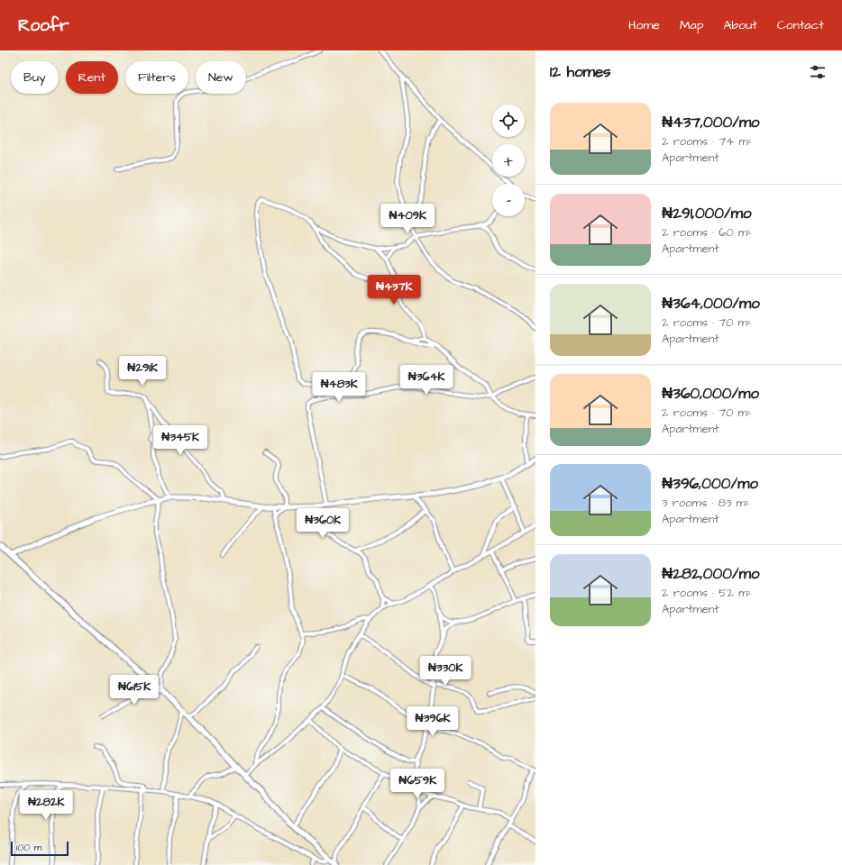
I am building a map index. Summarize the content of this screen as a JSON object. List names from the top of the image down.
{
  "scale_bar": "100 m",
  "page": {
    "header": "Roofr",
    "nav": [
      "Home",
      "Map",
      "About",
      "Contact"
    ],
    "heading": "12 homes",
    "chip": [
      "Buy",
      "Rent",
      "Filters",
      "New"
    ],
    "list": [
      {
        "name": "₦437,000/mo",
        "note": "2 rooms · 74 m² · Apartment"
      },
      {
        "name": "₦291,000/mo",
        "note": "2 rooms · 60 m² · Apartment"
      },
      {
        "name": "₦364,000/mo",
        "note": "2 rooms · 70 m² · Apartment"
      },
      {
        "name": "₦360,000/mo",
        "note": "2 rooms · 70 m² · Apartment"
      },
      {
        "name": "₦396,000/mo",
        "note": "3 rooms · 83 m² · Apartment"
      },
      {
        "name": "₦282,000/mo",
        "note": "2 rooms · 52 m² · Apartment"
      }
    ],
    "map_buttons": ["+", "−"],
    "price": [
      "₦409K",
      "₦437K",
      "₦291K",
      "₦364K",
      "₦483K",
      "₦345K",
      "₦360K",
      "₦330K",
      "₦615K",
      "₦396K",
      "₦659K",
      "₦282K"
    ],
    "scale": "100 m"
  }
}
